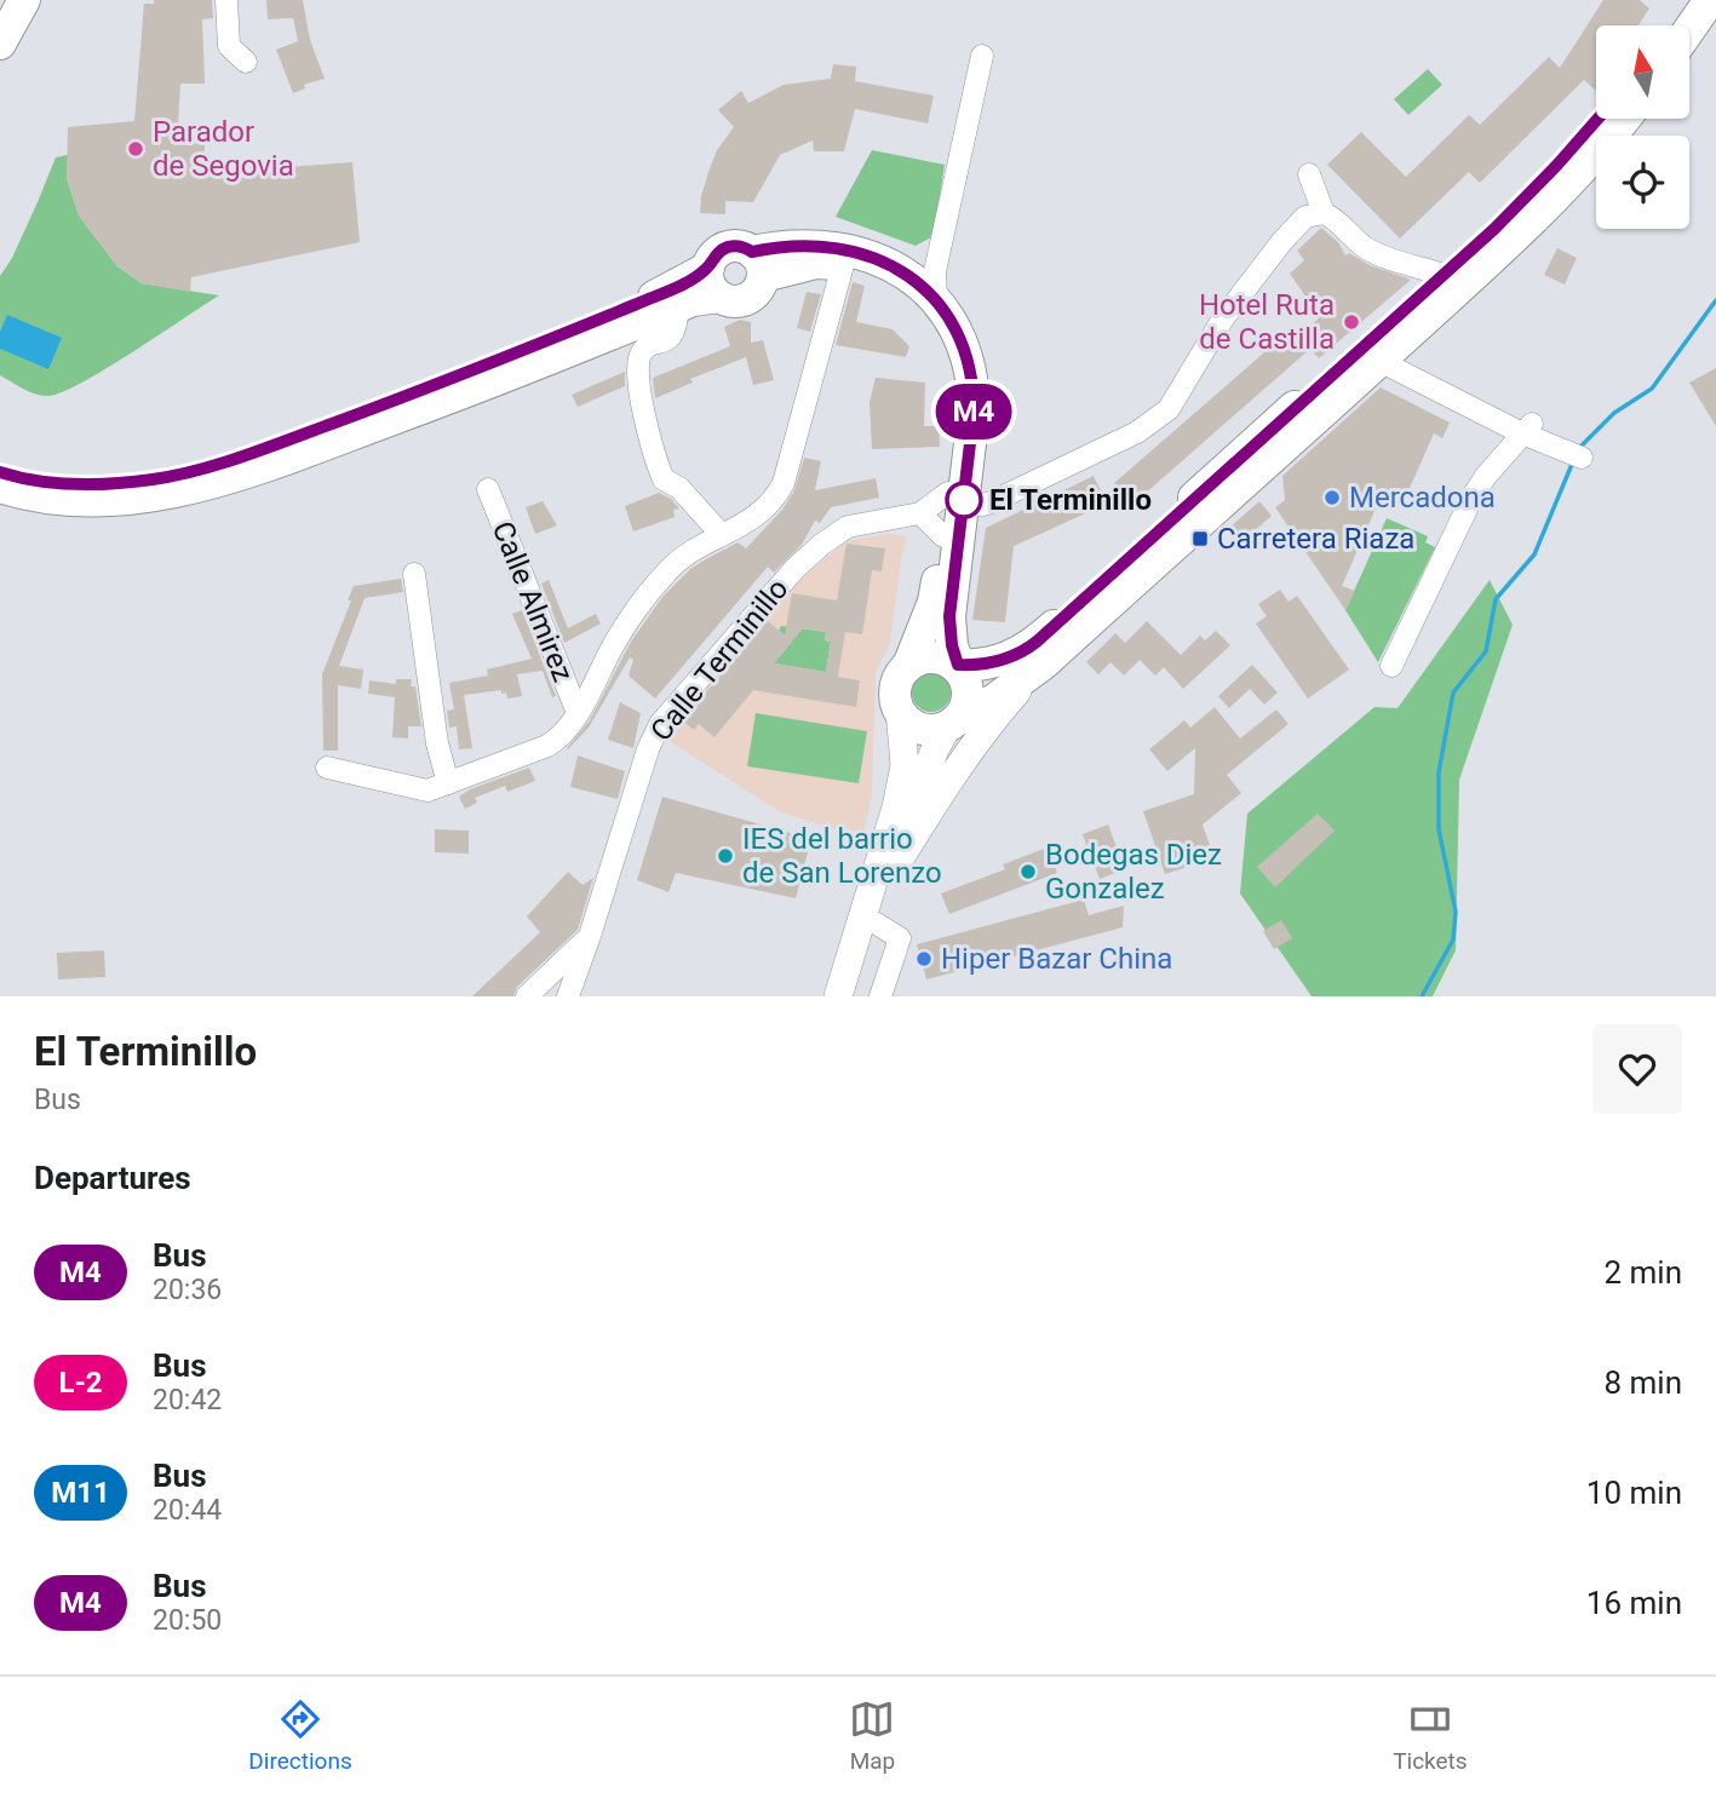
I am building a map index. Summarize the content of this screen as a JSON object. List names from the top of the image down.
{
  "streets": {
    "street": ["Calle Almirez", "Calle Terminillo"]
  },
  "places": {
    "other": [
      "Parador de Segovia",
      "Hotel Ruta de Castilla",
      "Mercadona",
      "El Terminillo",
      "IES del barrio de San Lorenzo",
      "Bodegas Diez Gonzalez",
      "Hiper Bazar China"
    ],
    "transit": ["Carretera Riaza"]
  },
  "lines": ["bus line M4"],
  "north": "top",
  "page": {
    "on_map": "M4",
    "heading": [
      ["El Terminillo", "Bus"],
      "Departures"
    ],
    "list": [
      {
        "mark": "M4",
        "name": "Bus",
        "note": "20:36",
        "value": "2 min"
      },
      {
        "mark": "L-2",
        "name": "Bus",
        "note": "20:42",
        "value": "8 min"
      },
      {
        "mark": "M11",
        "name": "Bus",
        "note": "20:44",
        "value": "10 min"
      },
      {
        "mark": "M4",
        "name": "Bus",
        "note": "20:50",
        "value": "16 min"
      }
    ],
    "tabs": ["Directions", "Map", "Tickets"]
  }
}
